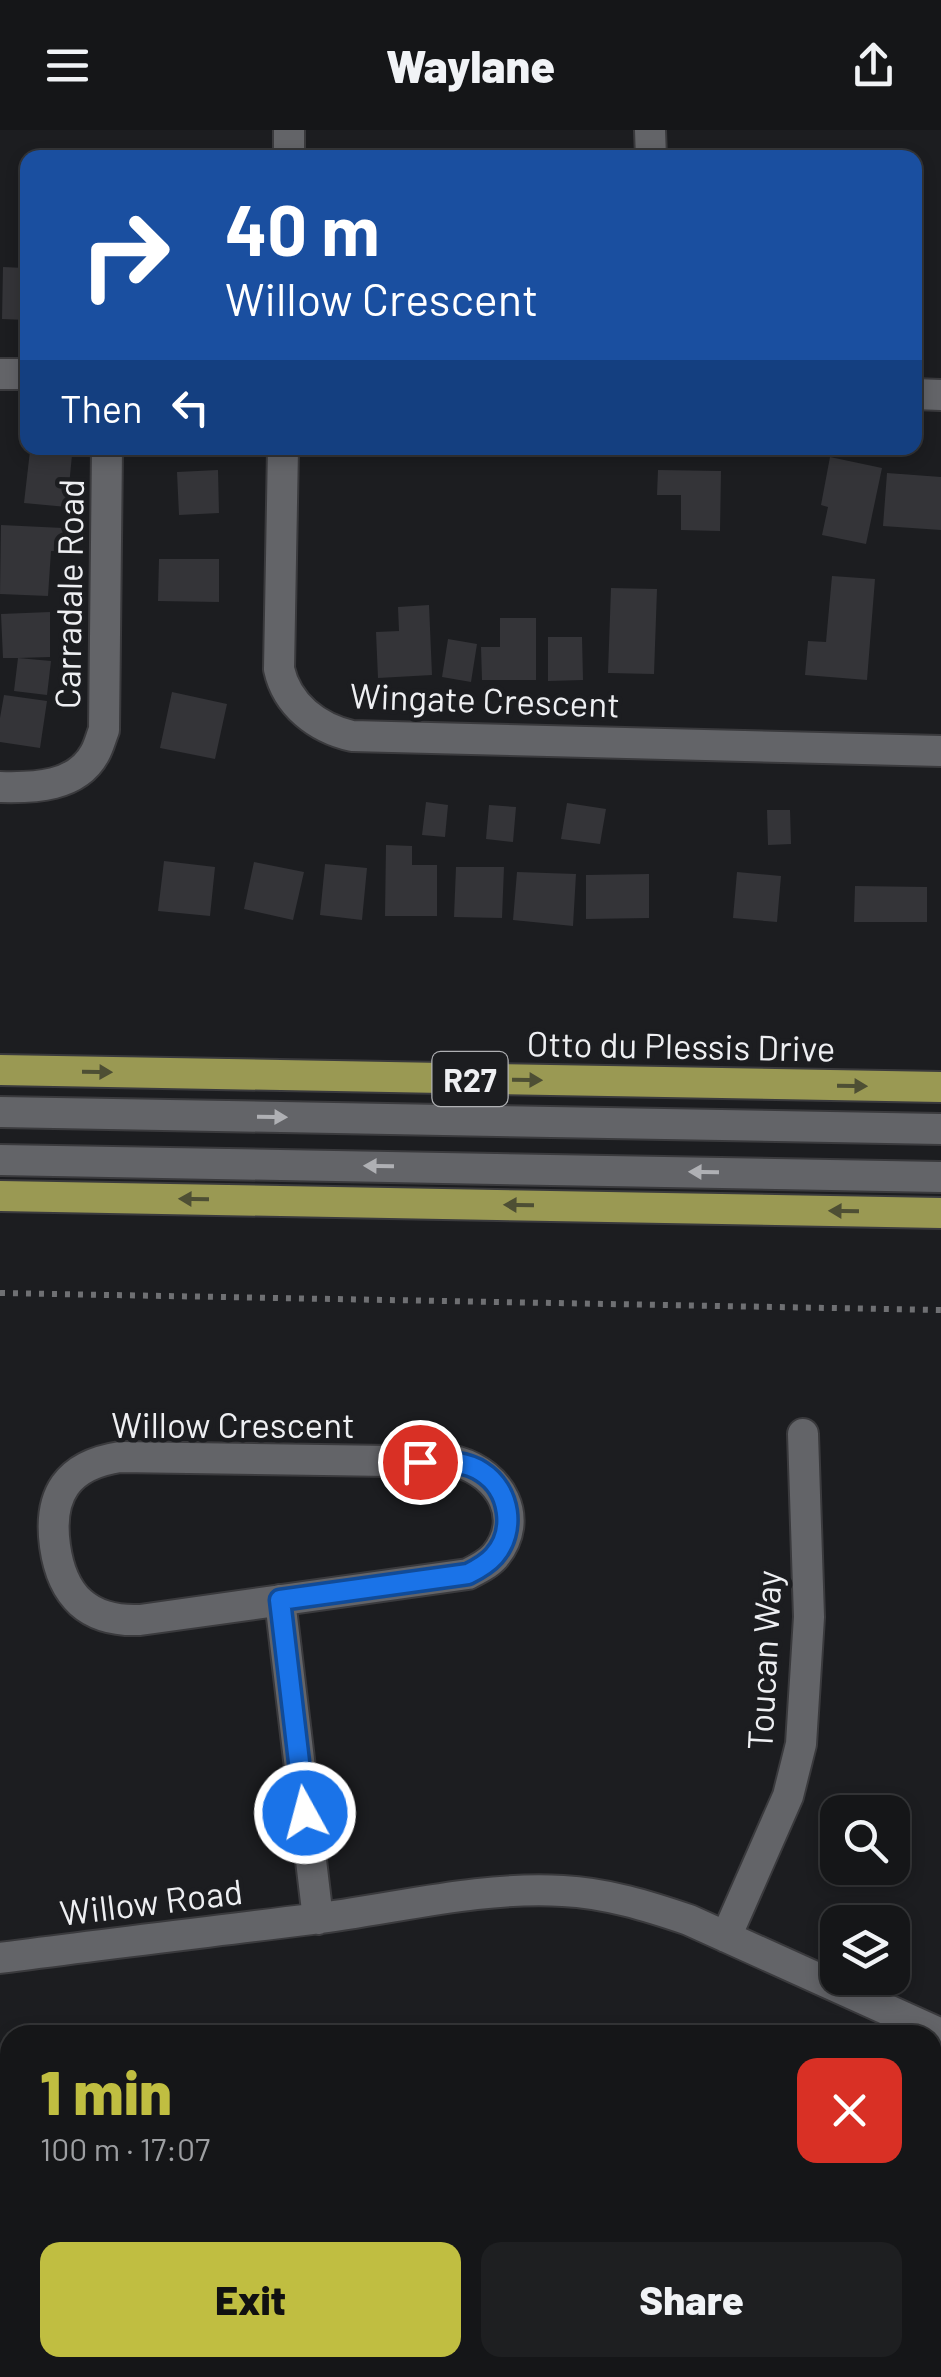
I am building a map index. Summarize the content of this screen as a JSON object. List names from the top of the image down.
{
  "streets": {
    "main road": ["Otto du Plessis Drive", "R27"],
    "street": [
      "Carradale Road",
      "Wingate Crescent",
      "Willow Crescent",
      "Toucan Way",
      "Willow Road"
    ]
  },
  "crossings": [
    ["Toucan Way", "Willow Road"]
  ],
  "page": {
    "header": "Waylane",
    "turn": ["40 m", "Willow Crescent"],
    "then": "Then",
    "heading": ["1 min", "100 m · 17:07"],
    "buttons": ["Exit", "Share"]
  }
}
